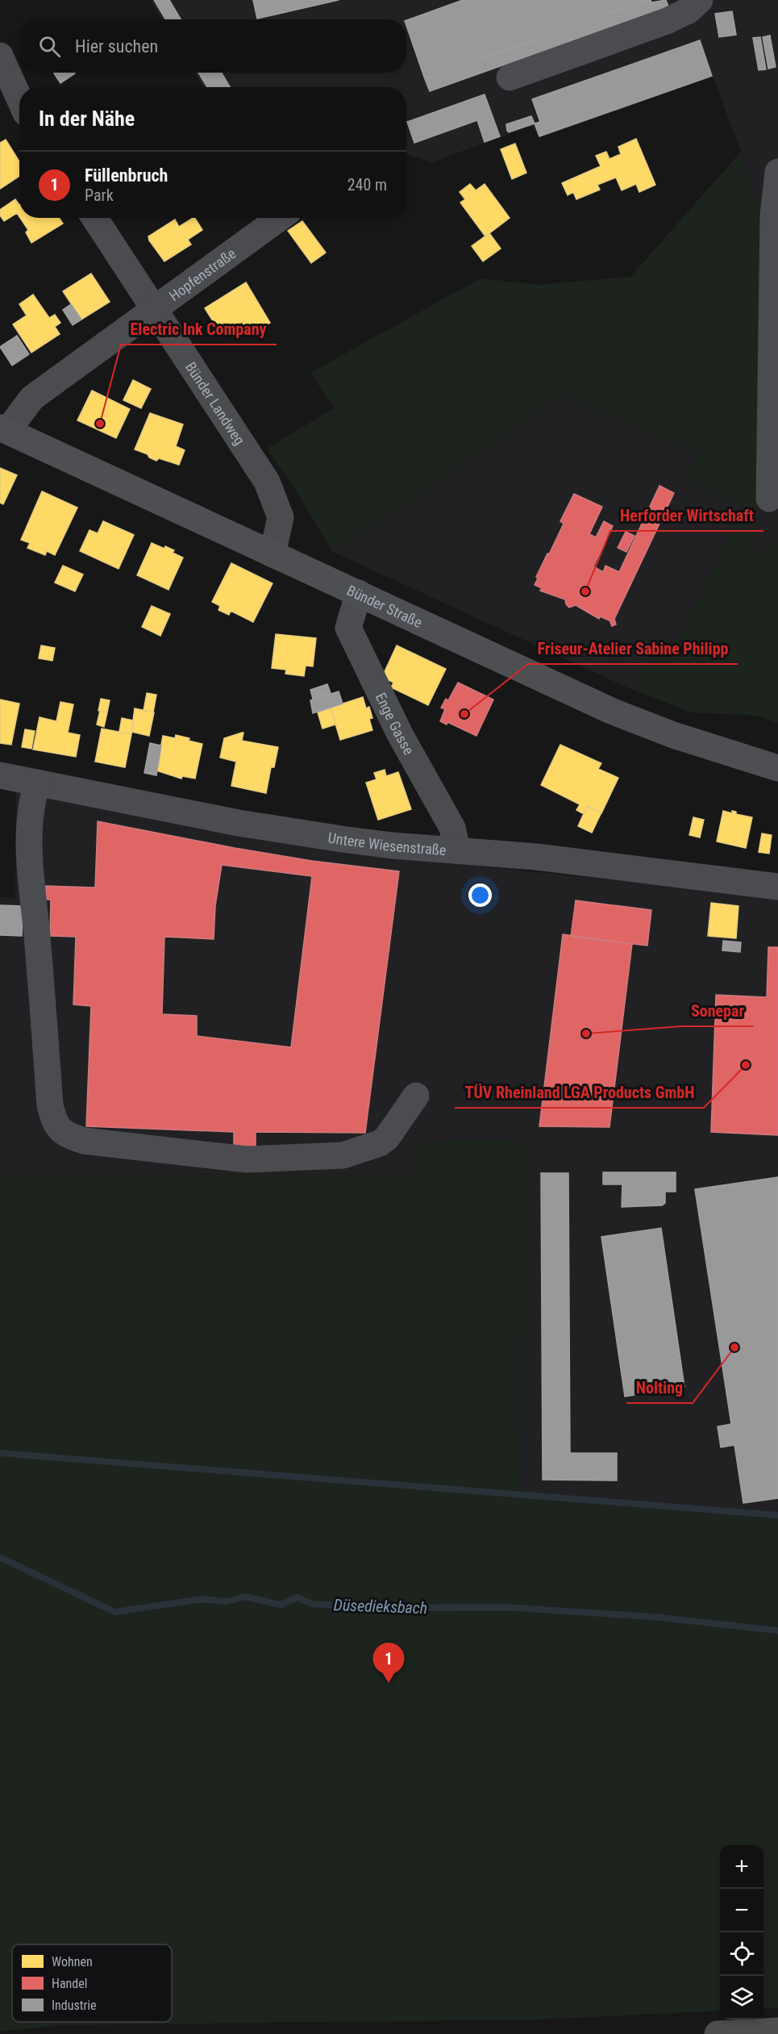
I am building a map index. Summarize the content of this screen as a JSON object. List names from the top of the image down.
{
  "streets": {
    "main road": ["Bünder Straße"],
    "street": [
      "Hopfenstraße",
      "Bünder Landweg",
      "Enge Gasse",
      "Untere Wiesenstraße"
    ]
  },
  "crossings": [
    ["Hopfenstraße", "Bünder Landweg"],
    ["Hopfenstraße", "Bünder Straße"],
    ["Bünder Landweg", "Bünder Straße"],
    ["Bünder Straße", "Enge Gasse"],
    ["Enge Gasse", "Untere Wiesenstraße"]
  ],
  "water": ["Düsedieksbach"],
  "places": [
    "Electric Ink Company",
    "Herforder Wirtschaft",
    "Friseur-Atelier Sabine Philipp",
    "Sonepar",
    "TÜV Rheinland LGA Products GmbH",
    "Nolting"
  ],
  "legend": ["Wohnen", "Handel", "Industrie"],
  "page": {
    "search": "Hier suchen",
    "heading": "In der Nähe",
    "list": [
      {
        "mark": "1",
        "name": "Füllenbruch",
        "note": "Park",
        "value": "240 m"
      }
    ],
    "pins": "1",
    "map_buttons": ["+", "−"]
  }
}
